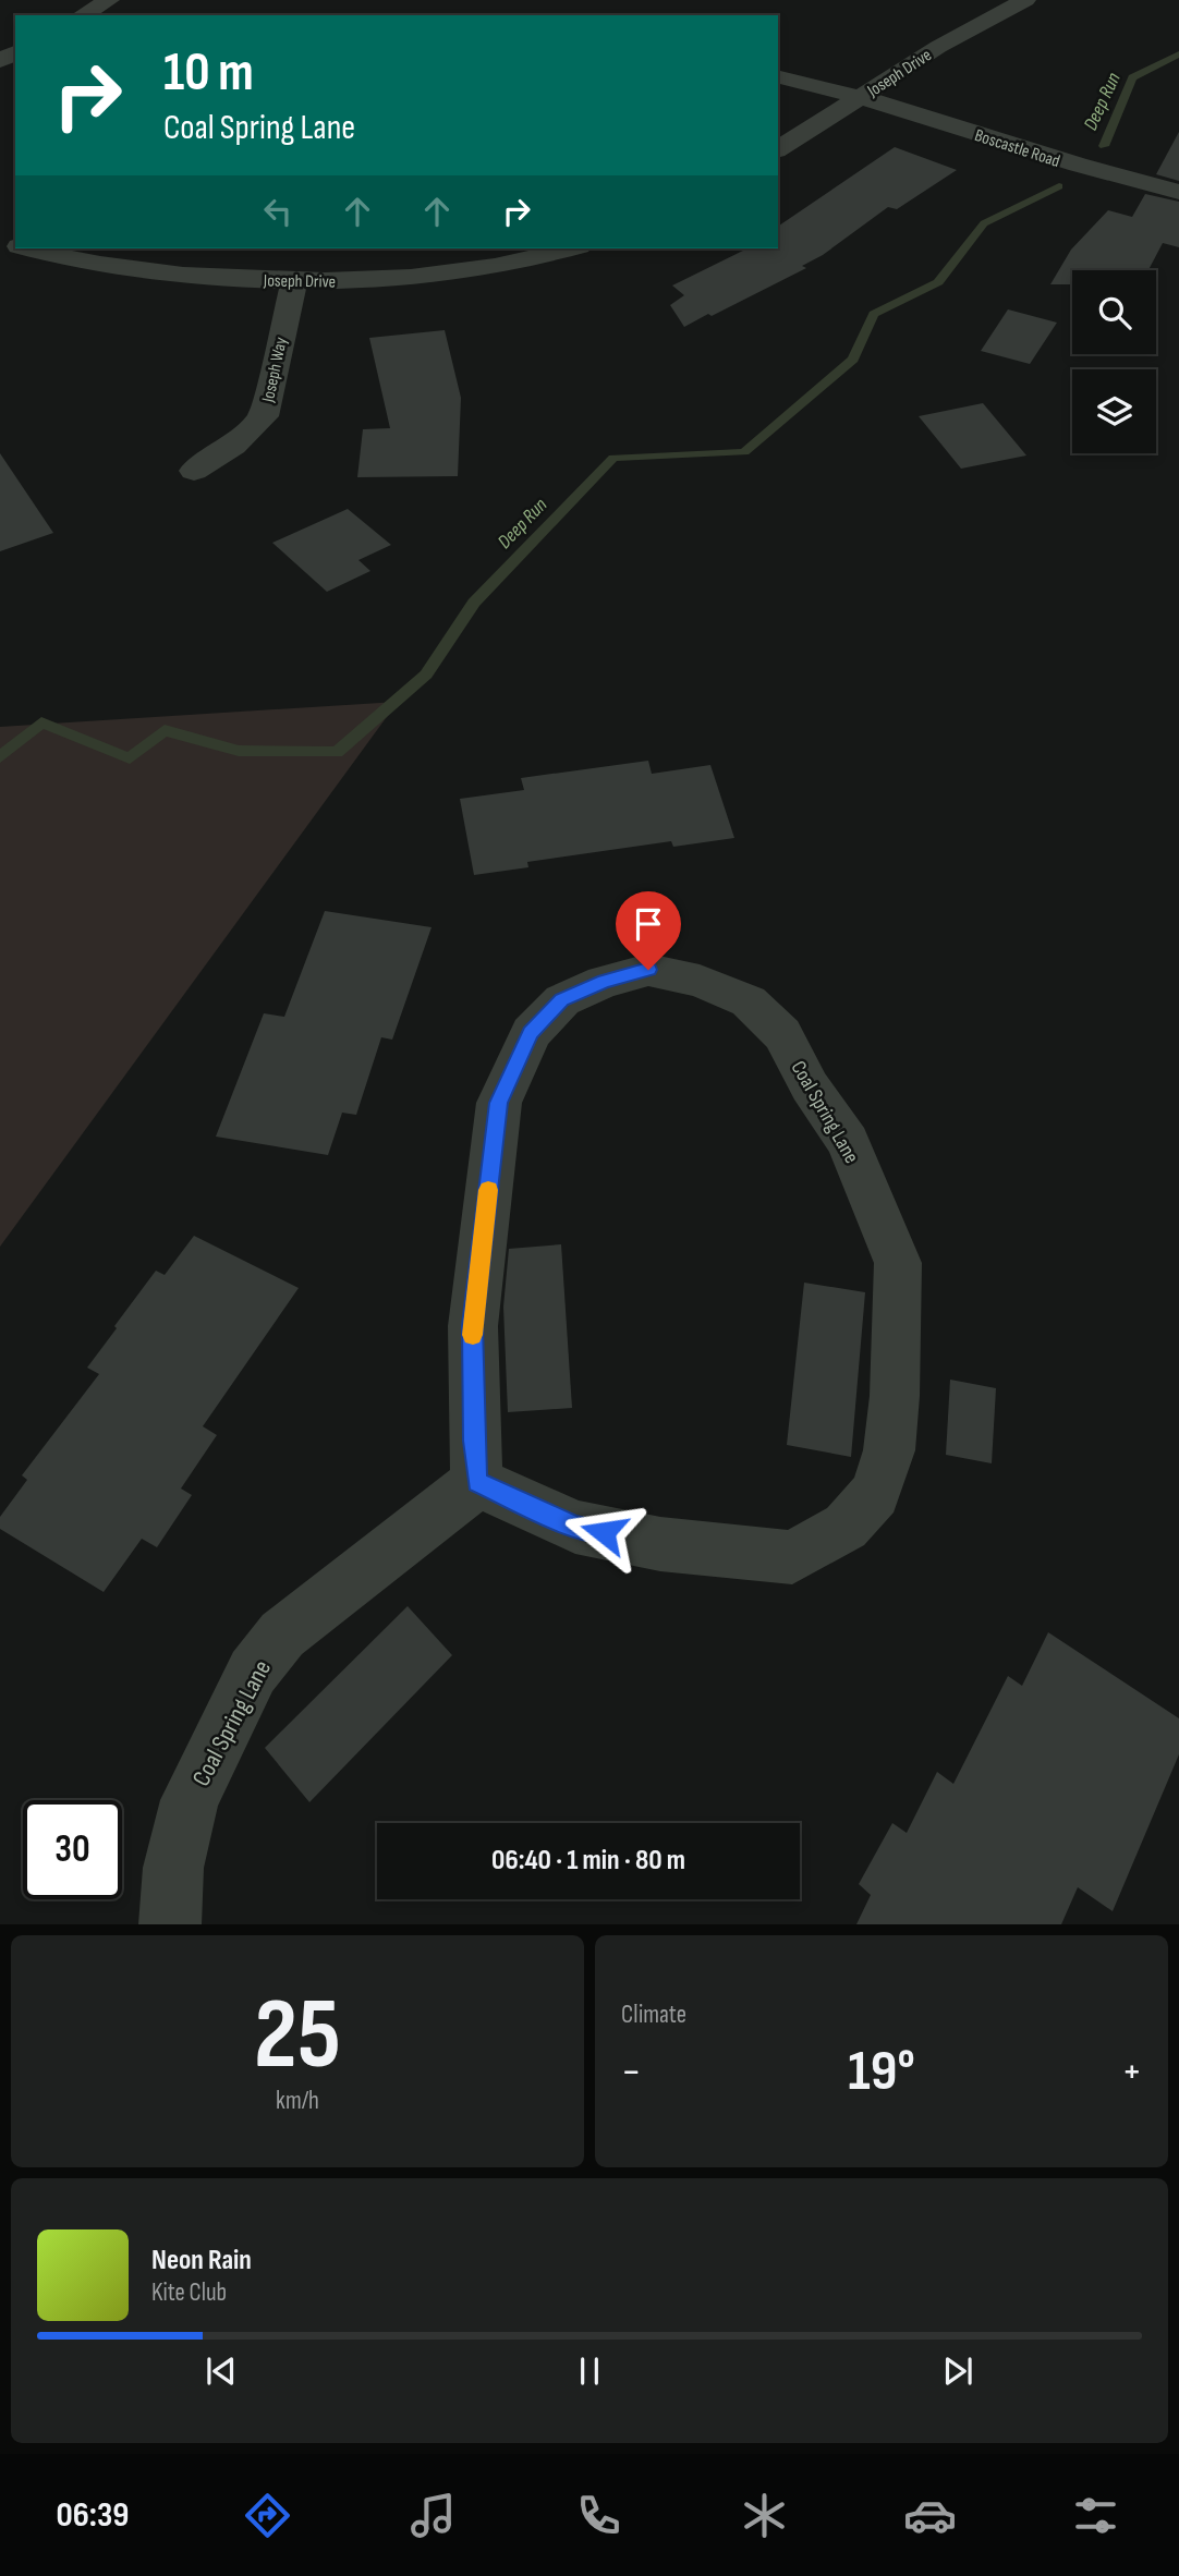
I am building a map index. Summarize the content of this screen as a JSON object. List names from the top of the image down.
{
  "streets": {
    "street": [
      "Joseph Drive",
      "Boscastle Road",
      "Joseph Way",
      "Coal Spring Lane"
    ]
  },
  "crossings": [
    ["Joseph Drive", "Boscastle Road"],
    ["Joseph Drive", "Joseph Way"]
  ],
  "water": ["Deep Run"],
  "page": {
    "turn": ["10 m", "Coal Spring Lane"],
    "limit": "30",
    "trip": "06:40 · 1 min · 80 m",
    "tile": [
      ["25", "km/h"],
      "Climate"
    ],
    "heat": ["−", "19°", "+"],
    "song": ["Neon Rain", "Kite Club"],
    "tabs": "06:39"
  }
}
